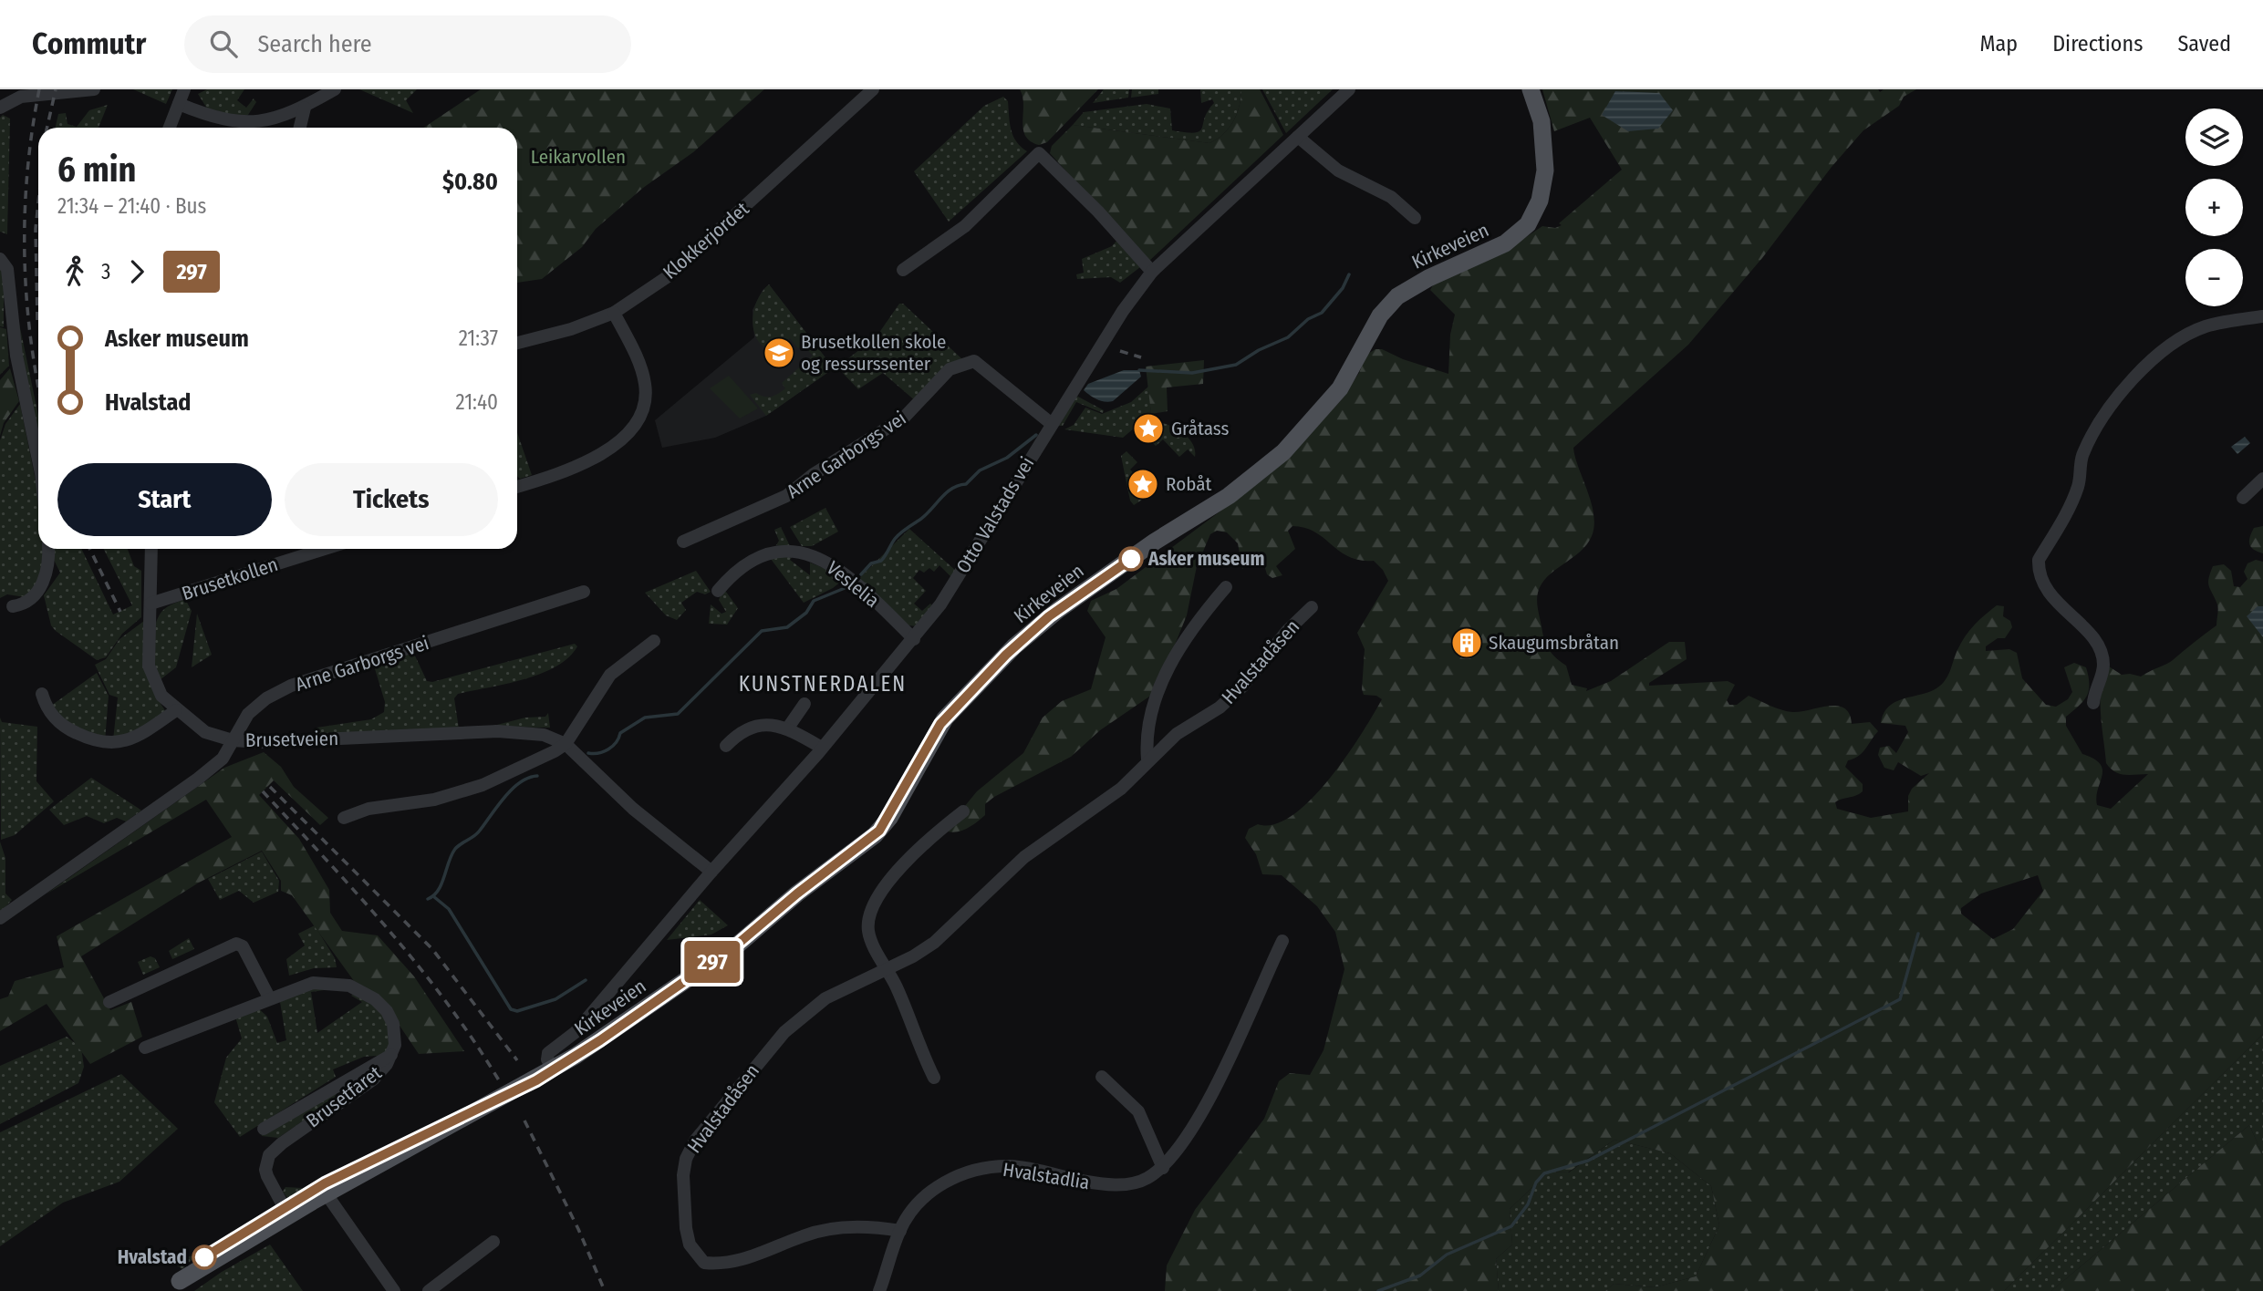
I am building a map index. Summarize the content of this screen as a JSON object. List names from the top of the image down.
{
  "streets": {
    "main road": ["Kirkeveien"],
    "street": [
      "Klokkerjordet",
      "Arne Garborgs vei",
      "Otto Valstads vei",
      "Brusetkollen",
      "Veslelia",
      "Hvalstadåsen",
      "Brusetveien",
      "Brusetfaret",
      "Hvalstadlia"
    ]
  },
  "crossings": [
    ["Kirkeveien", "Otto Valstads vei"],
    ["Kirkeveien", "Brusetfaret"],
    ["Arne Garborgs vei", "Otto Valstads vei"],
    ["Arne Garborgs vei", "Brusetveien"],
    ["Otto Valstads vei", "Veslelia"],
    ["Otto Valstads vei", "Brusetveien"],
    ["Hvalstadåsen", "Hvalstadlia"]
  ],
  "districts": ["KUNSTNERDALEN"],
  "parks": ["Leikarvollen"],
  "places": {
    "school or university": ["Brusetkollen skole og ressurssenter"],
    "place": ["Gråtass", "Robåt"],
    "other": ["Asker museum", "Hvalstad"],
    "building": ["Skaugumsbråtan"]
  },
  "lines": ["bus line 297"],
  "page": {
    "header": "Commutr",
    "search": "Search here",
    "nav": ["Map", "Directions", "Saved"],
    "on_map": "297",
    "map_buttons": ["+", "−"],
    "heading": ["6 min", "21:34 – 21:40 · Bus", "$0.80"],
    "legs": ["3", "297"],
    "list": [
      {
        "name": "Asker museum",
        "value": "21:37"
      },
      {
        "name": "Hvalstad",
        "value": "21:40"
      }
    ],
    "buttons": ["Start", "Tickets"]
  }
}
